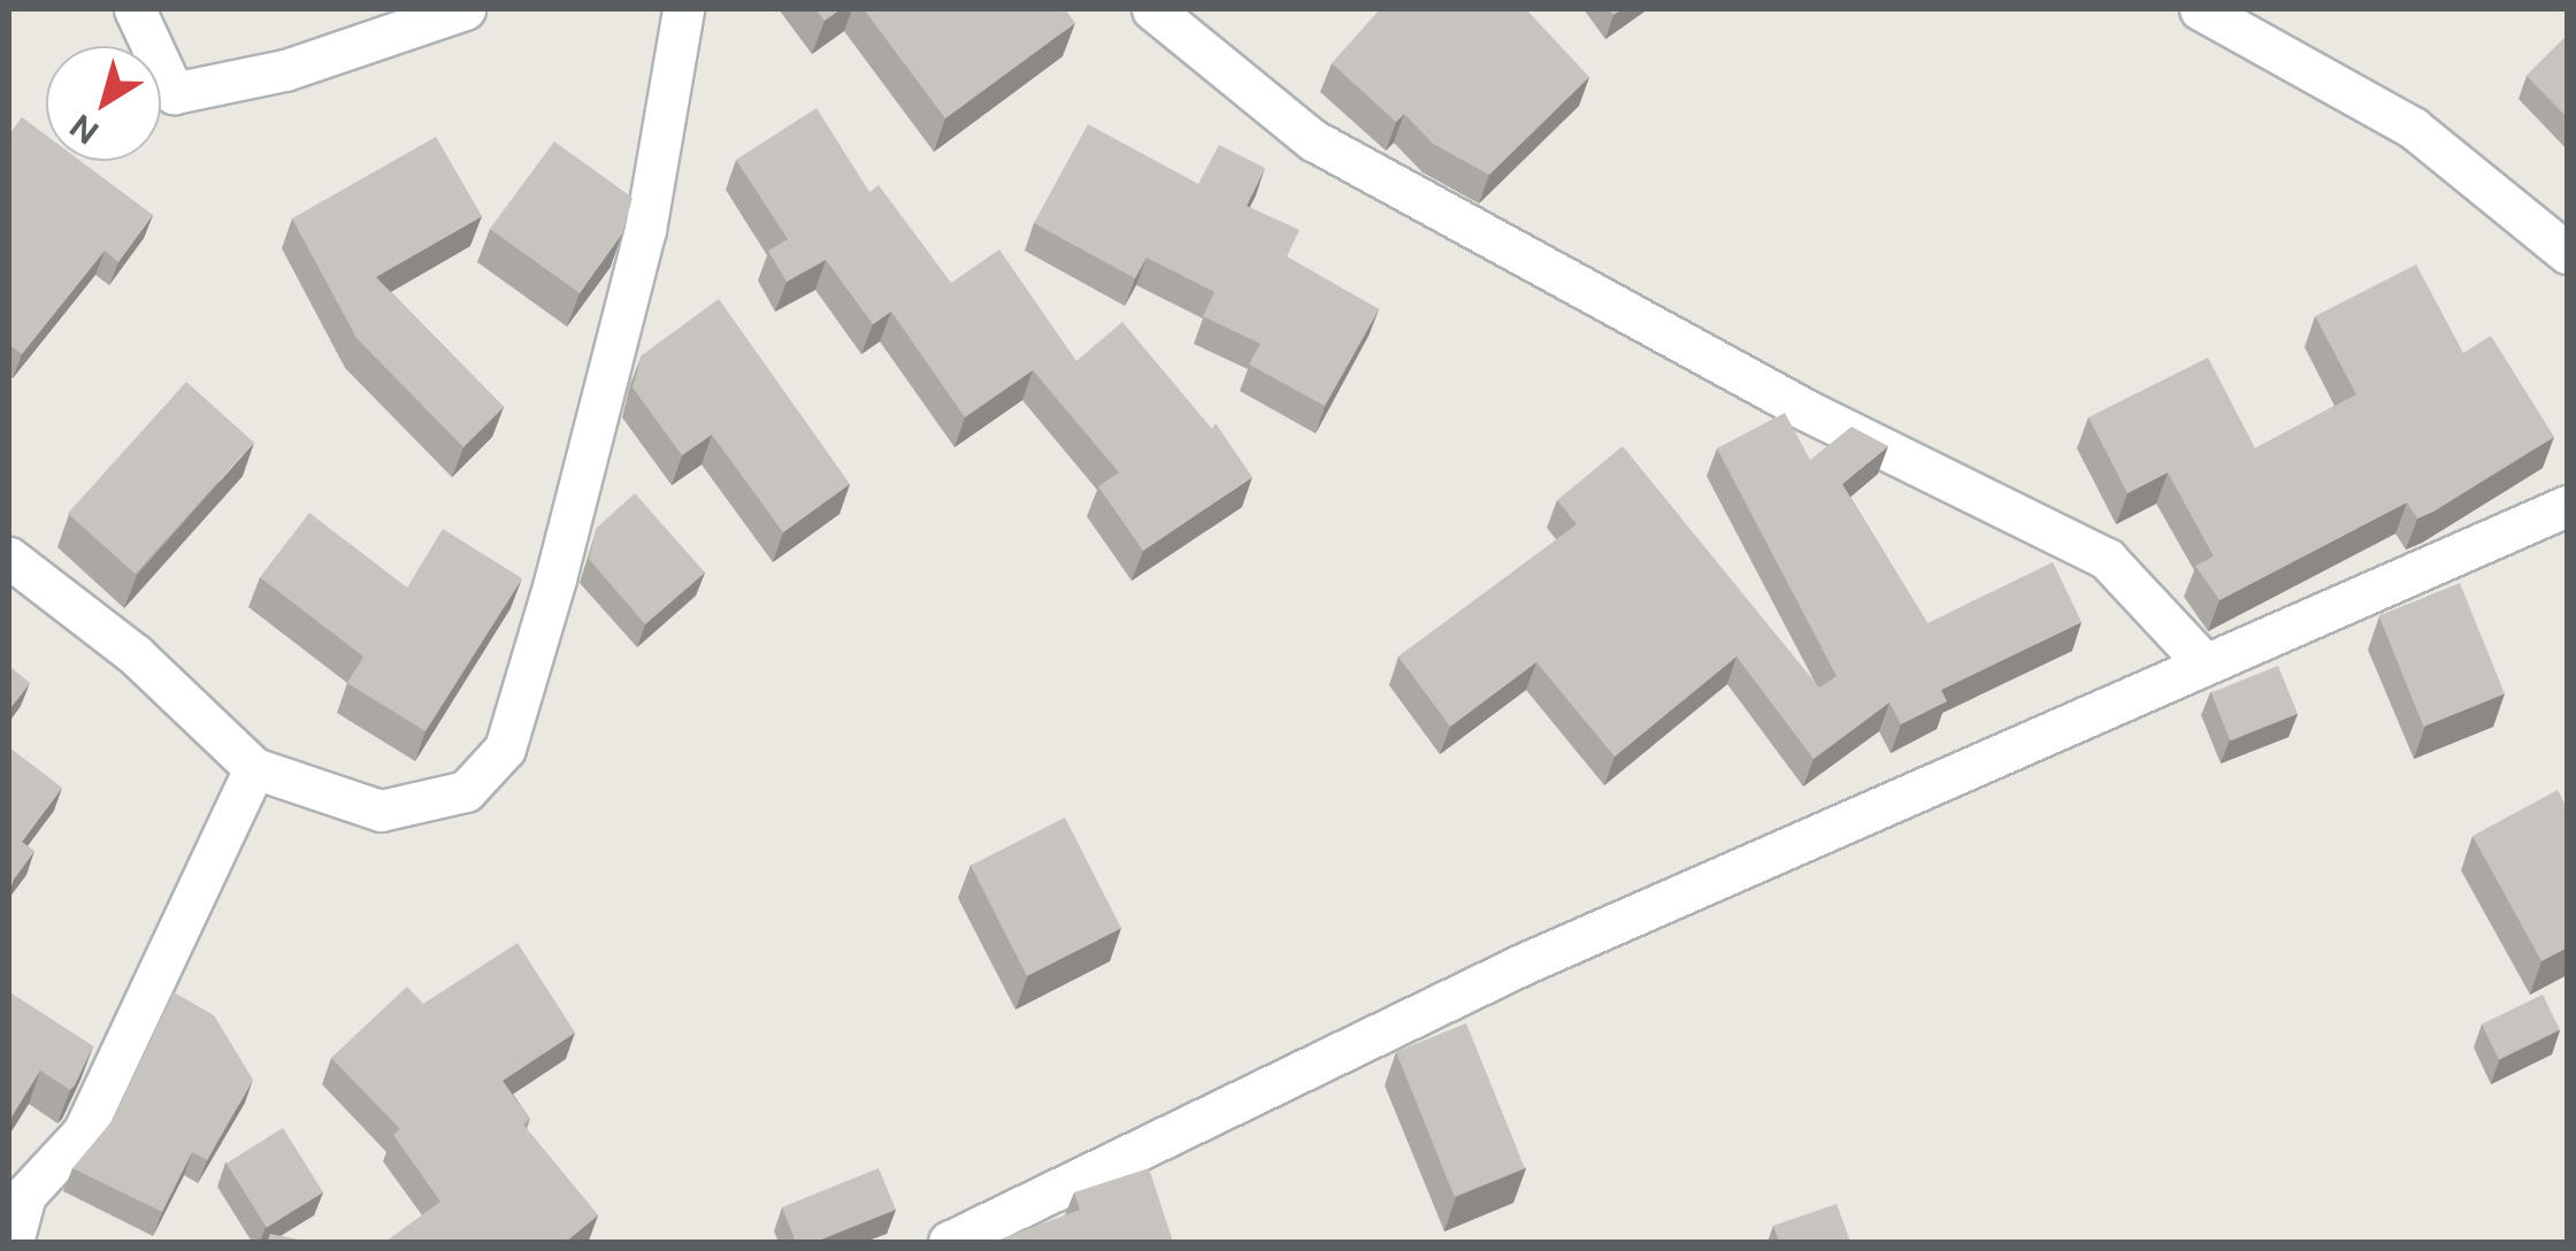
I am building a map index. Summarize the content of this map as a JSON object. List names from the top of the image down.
{
  "north": "bottom left"
}
